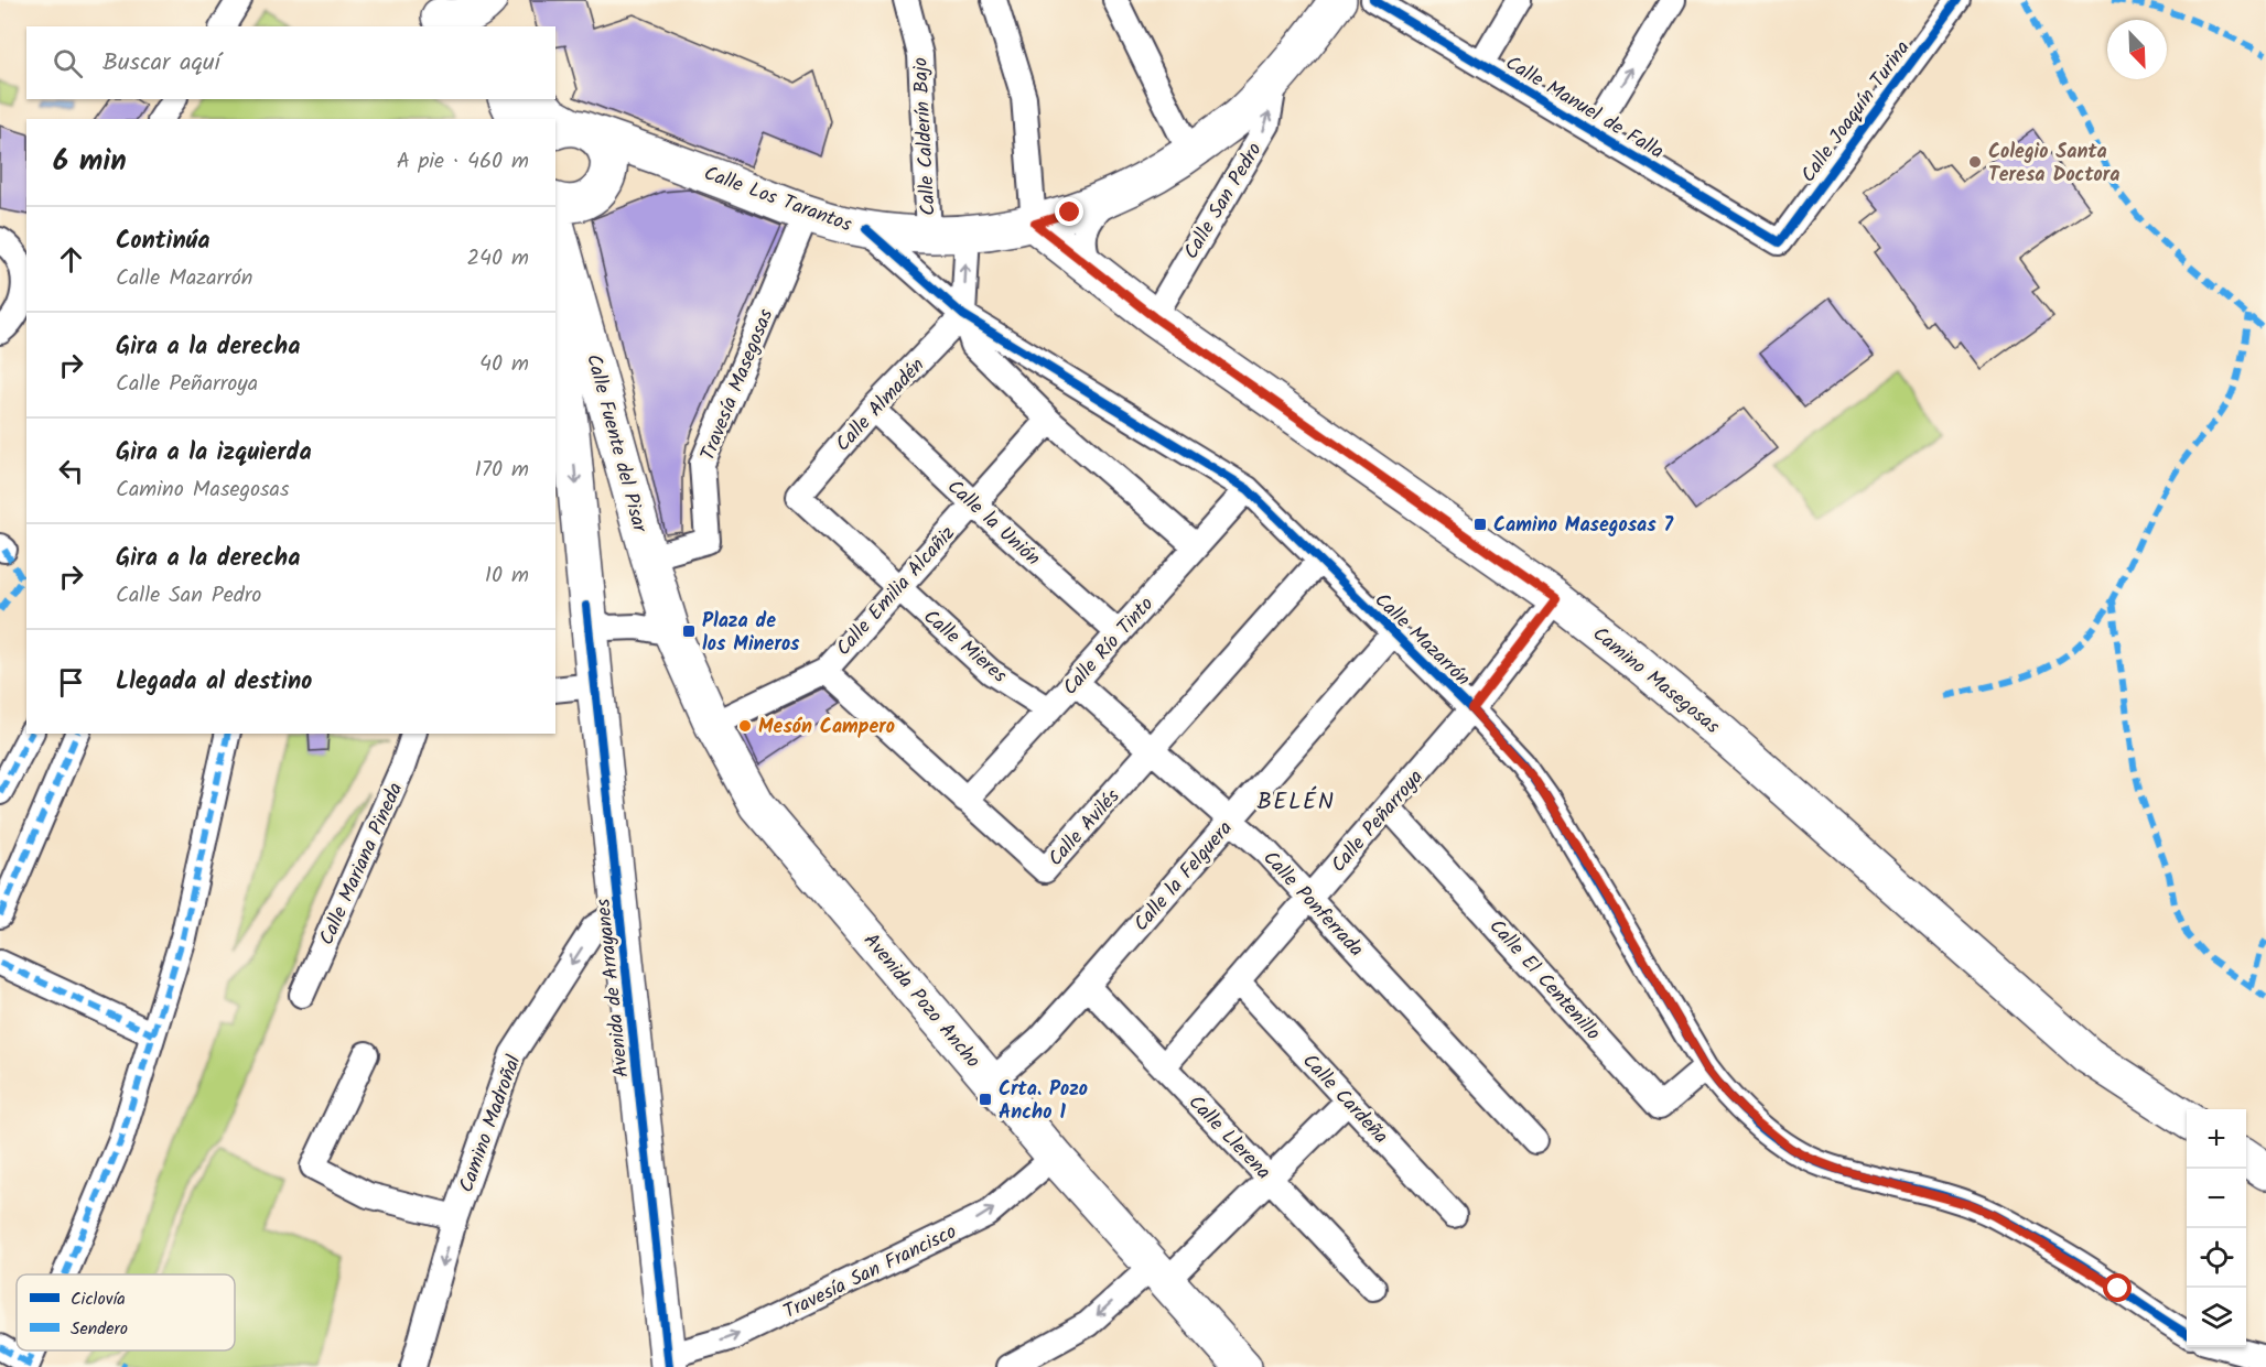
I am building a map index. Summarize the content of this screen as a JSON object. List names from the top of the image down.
{
  "streets": {
    "street": [
      "Calle Manuel de Falla",
      "Calle Joaquín Turina",
      "Calle Calderín Bajo",
      "Calle Los Tarantos",
      "Calle San Pedro",
      "Travesía Masegosas",
      "Calle Almadén",
      "Calle Fuente del Pisar",
      "Calle la Unión",
      "Calle Emilia Alcañiz",
      "Calle Mazarrón",
      "Calle Mieres",
      "Calle Río Tinto",
      "Camino Masegosas",
      "Calle Peñarroya",
      "Calle Avilés",
      "Calle Mariana Pineda",
      "Calle la Felguera",
      "Calle Ponferrada",
      "Calle El Centenillo",
      "Avenida de Arrayanes",
      "Avenida Pozo Ancho",
      "Calle Cardeña",
      "Camino Madroñal",
      "Calle Llerena",
      "Travesía San Francisco"
    ]
  },
  "crossings": [
    ["Calle Manuel de Falla", "Calle Joaquín Turina"],
    ["Calle Calderín Bajo", "Calle Los Tarantos"],
    ["Calle Calderín Bajo", "Calle San Pedro"],
    ["Calle Los Tarantos", "Calle San Pedro"],
    ["Calle Los Tarantos", "Travesía Masegosas"],
    ["Calle Los Tarantos", "Calle Almadén"],
    ["Calle Los Tarantos", "Calle Fuente del Pisar"],
    ["Calle Los Tarantos", "Calle Mazarrón"],
    ["Calle San Pedro", "Camino Masegosas"],
    ["Travesía Masegosas", "Calle Fuente del Pisar"],
    ["Calle Almadén", "Calle la Unión"],
    ["Calle Almadén", "Calle Mazarrón"],
    ["Calle Almadén", "Calle Mieres"],
    ["Calle Fuente del Pisar", "Avenida Pozo Ancho"],
    ["Calle la Unión", "Calle Emilia Alcañiz"],
    ["Calle la Unión", "Calle Río Tinto"],
    ["Calle Emilia Alcañiz", "Calle Mieres"],
    ["Calle Emilia Alcañiz", "Calle Avilés"],
    ["Calle Emilia Alcañiz", "Avenida Pozo Ancho"],
    ["Calle Mazarrón", "Calle Río Tinto"],
    ["Calle Mazarrón", "Calle Peñarroya"],
    ["Calle Mazarrón", "Calle Avilés"],
    ["Calle Mazarrón", "Calle la Felguera"],
    ["Calle Mazarrón", "Calle El Centenillo"],
    ["Calle Mieres", "Calle Río Tinto"],
    ["Calle Río Tinto", "Calle Avilés"],
    ["Calle Río Tinto", "Calle Ponferrada"],
    ["Camino Masegosas", "Calle Peñarroya"],
    ["Calle Peñarroya", "Calle Ponferrada"],
    ["Calle Peñarroya", "Calle El Centenillo"],
    ["Calle Peñarroya", "Calle Cardeña"],
    ["Calle Peñarroya", "Calle Llerena"],
    ["Calle Avilés", "Calle Ponferrada"],
    ["Calle la Felguera", "Calle Ponferrada"],
    ["Calle la Felguera", "Avenida Pozo Ancho"],
    ["Calle la Felguera", "Calle Llerena"],
    ["Avenida de Arrayanes", "Camino Madroñal"],
    ["Avenida de Arrayanes", "Travesía San Francisco"],
    ["Avenida Pozo Ancho", "Travesía San Francisco"]
  ],
  "one_way": ["Camino Madroñal"],
  "districts": ["BELÉN"],
  "places": {
    "other": ["Colegio Santa Teresa Doctora", "Mesón Campero"],
    "transit": ["Camino Masegosas 7", "Plaza de los Mineros", "Crta. Pozo Ancho 1"]
  },
  "legend": ["Ciclovía", "Sendero"],
  "north": "bottom right",
  "page": {
    "search": "Buscar aquí",
    "heading": ["6 min", "A pie · 460 m"],
    "list": [
      ["Continúa", "Calle Mazarrón", "240 m"],
      ["Gira a la derecha", "Calle Peñarroya", "40 m"],
      ["Gira a la izquierda", "Camino Masegosas", "170 m"],
      ["Gira a la derecha", "Calle San Pedro", "10 m"],
      "Llegada al destino"
    ],
    "map_buttons": ["+", "−"]
  }
}
